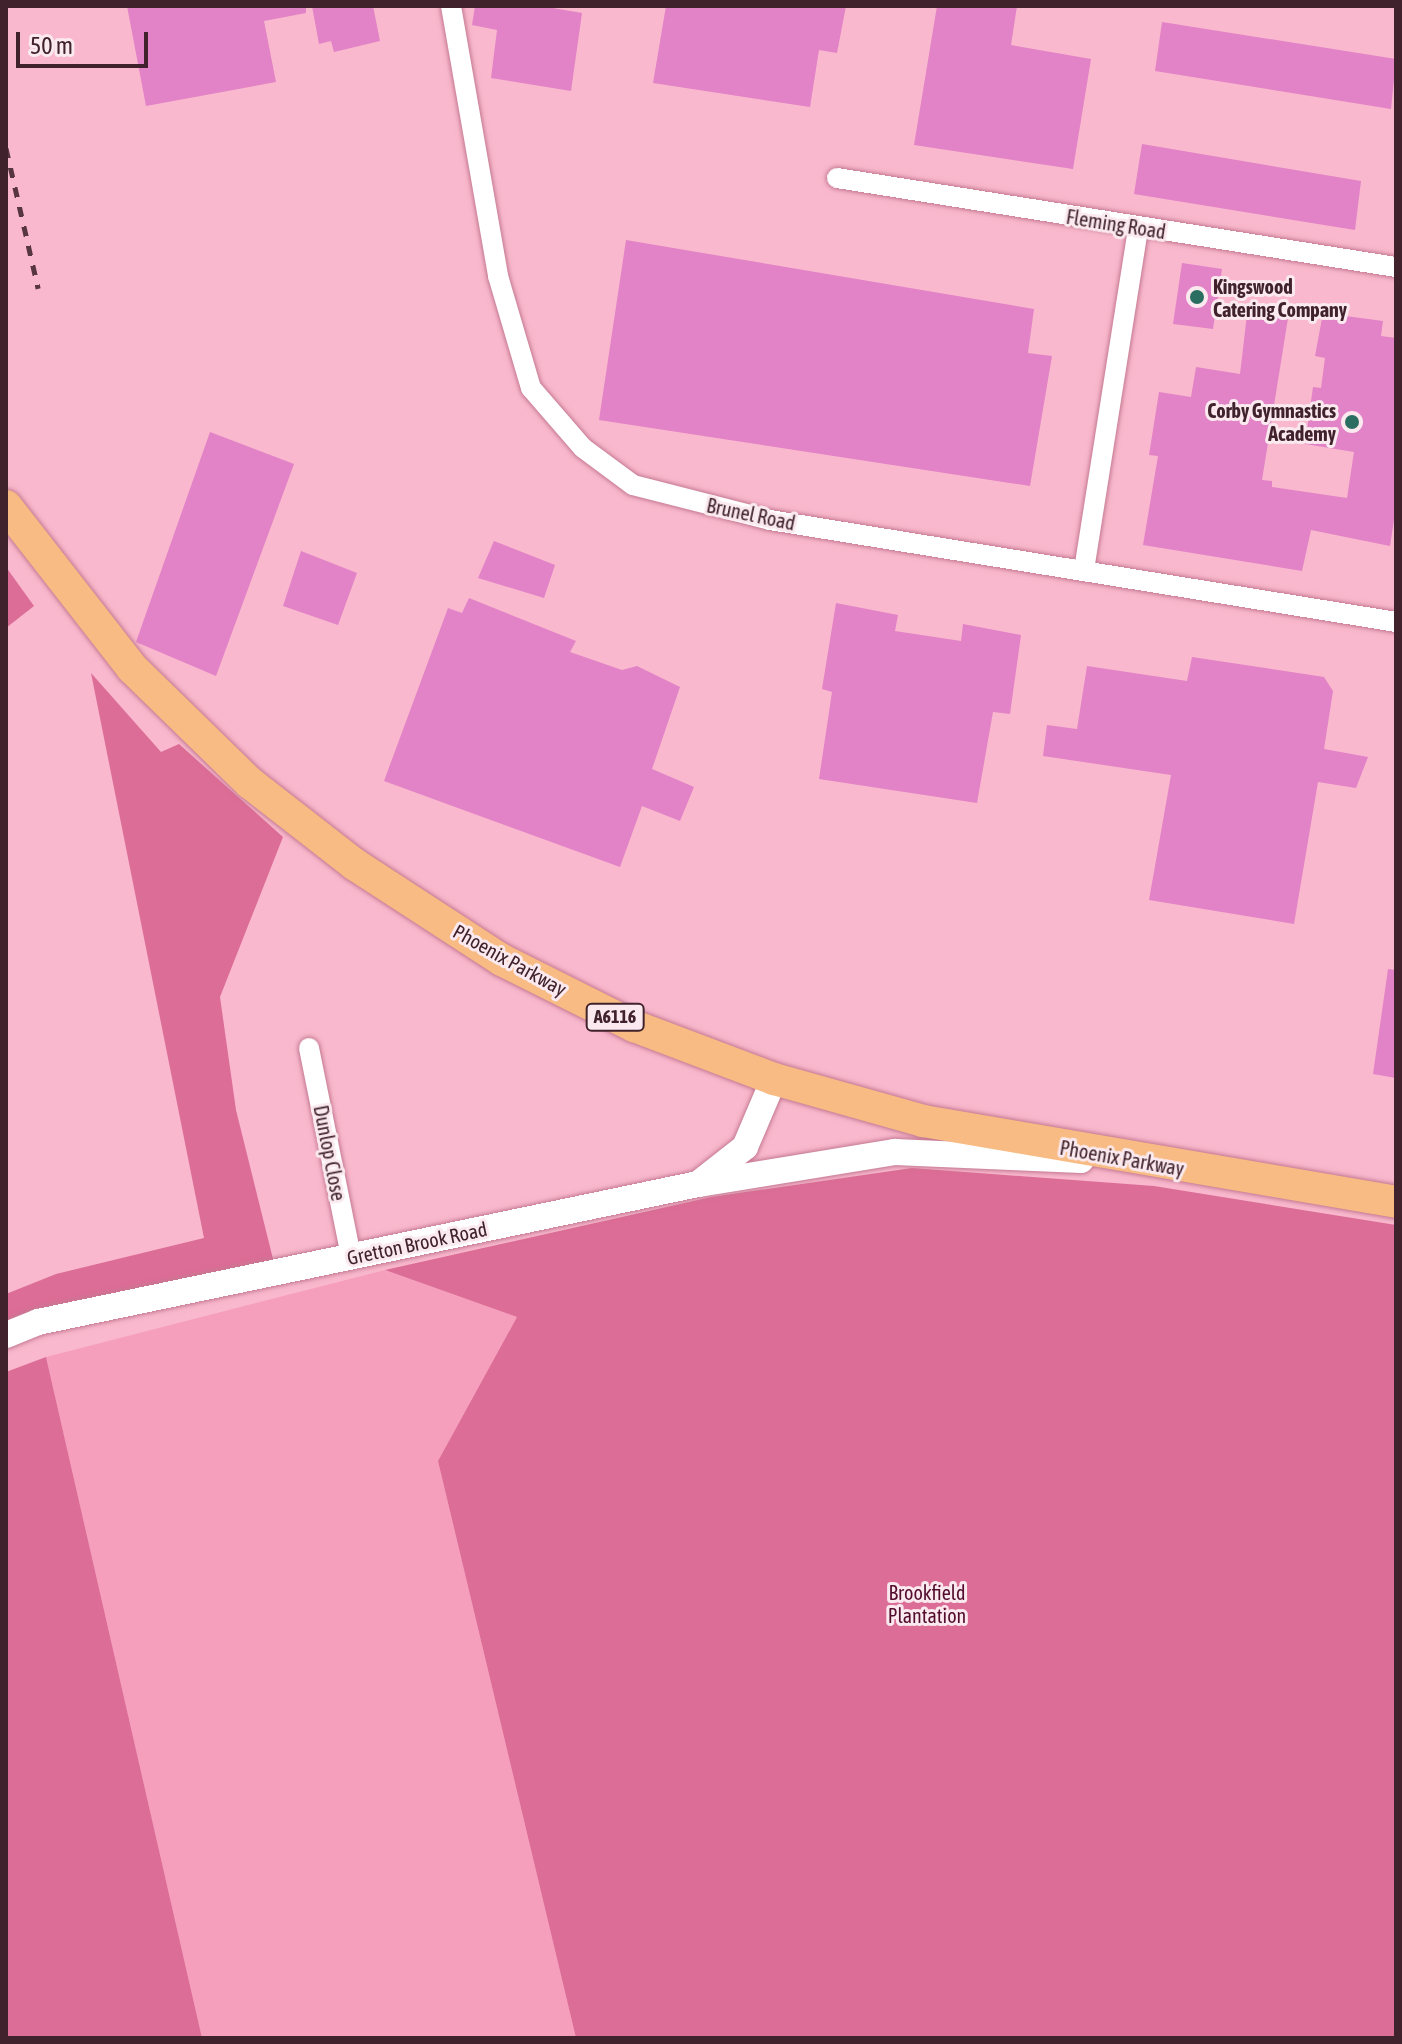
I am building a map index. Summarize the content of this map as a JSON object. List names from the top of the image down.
{
  "streets": {
    "main road": ["Phoenix Parkway", "A6116"],
    "street": [
      "Fleming Road",
      "Brunel Road",
      "Dunlop Close",
      "Gretton Brook Road"
    ]
  },
  "crossings": [
    ["Phoenix Parkway", "Gretton Brook Road"],
    ["Dunlop Close", "Gretton Brook Road"]
  ],
  "parks": ["Brookfield Plantation"],
  "places": ["Kingswood Catering Company", "Corby Gymnastics Academy"],
  "scale_bar": "50 m"
}
